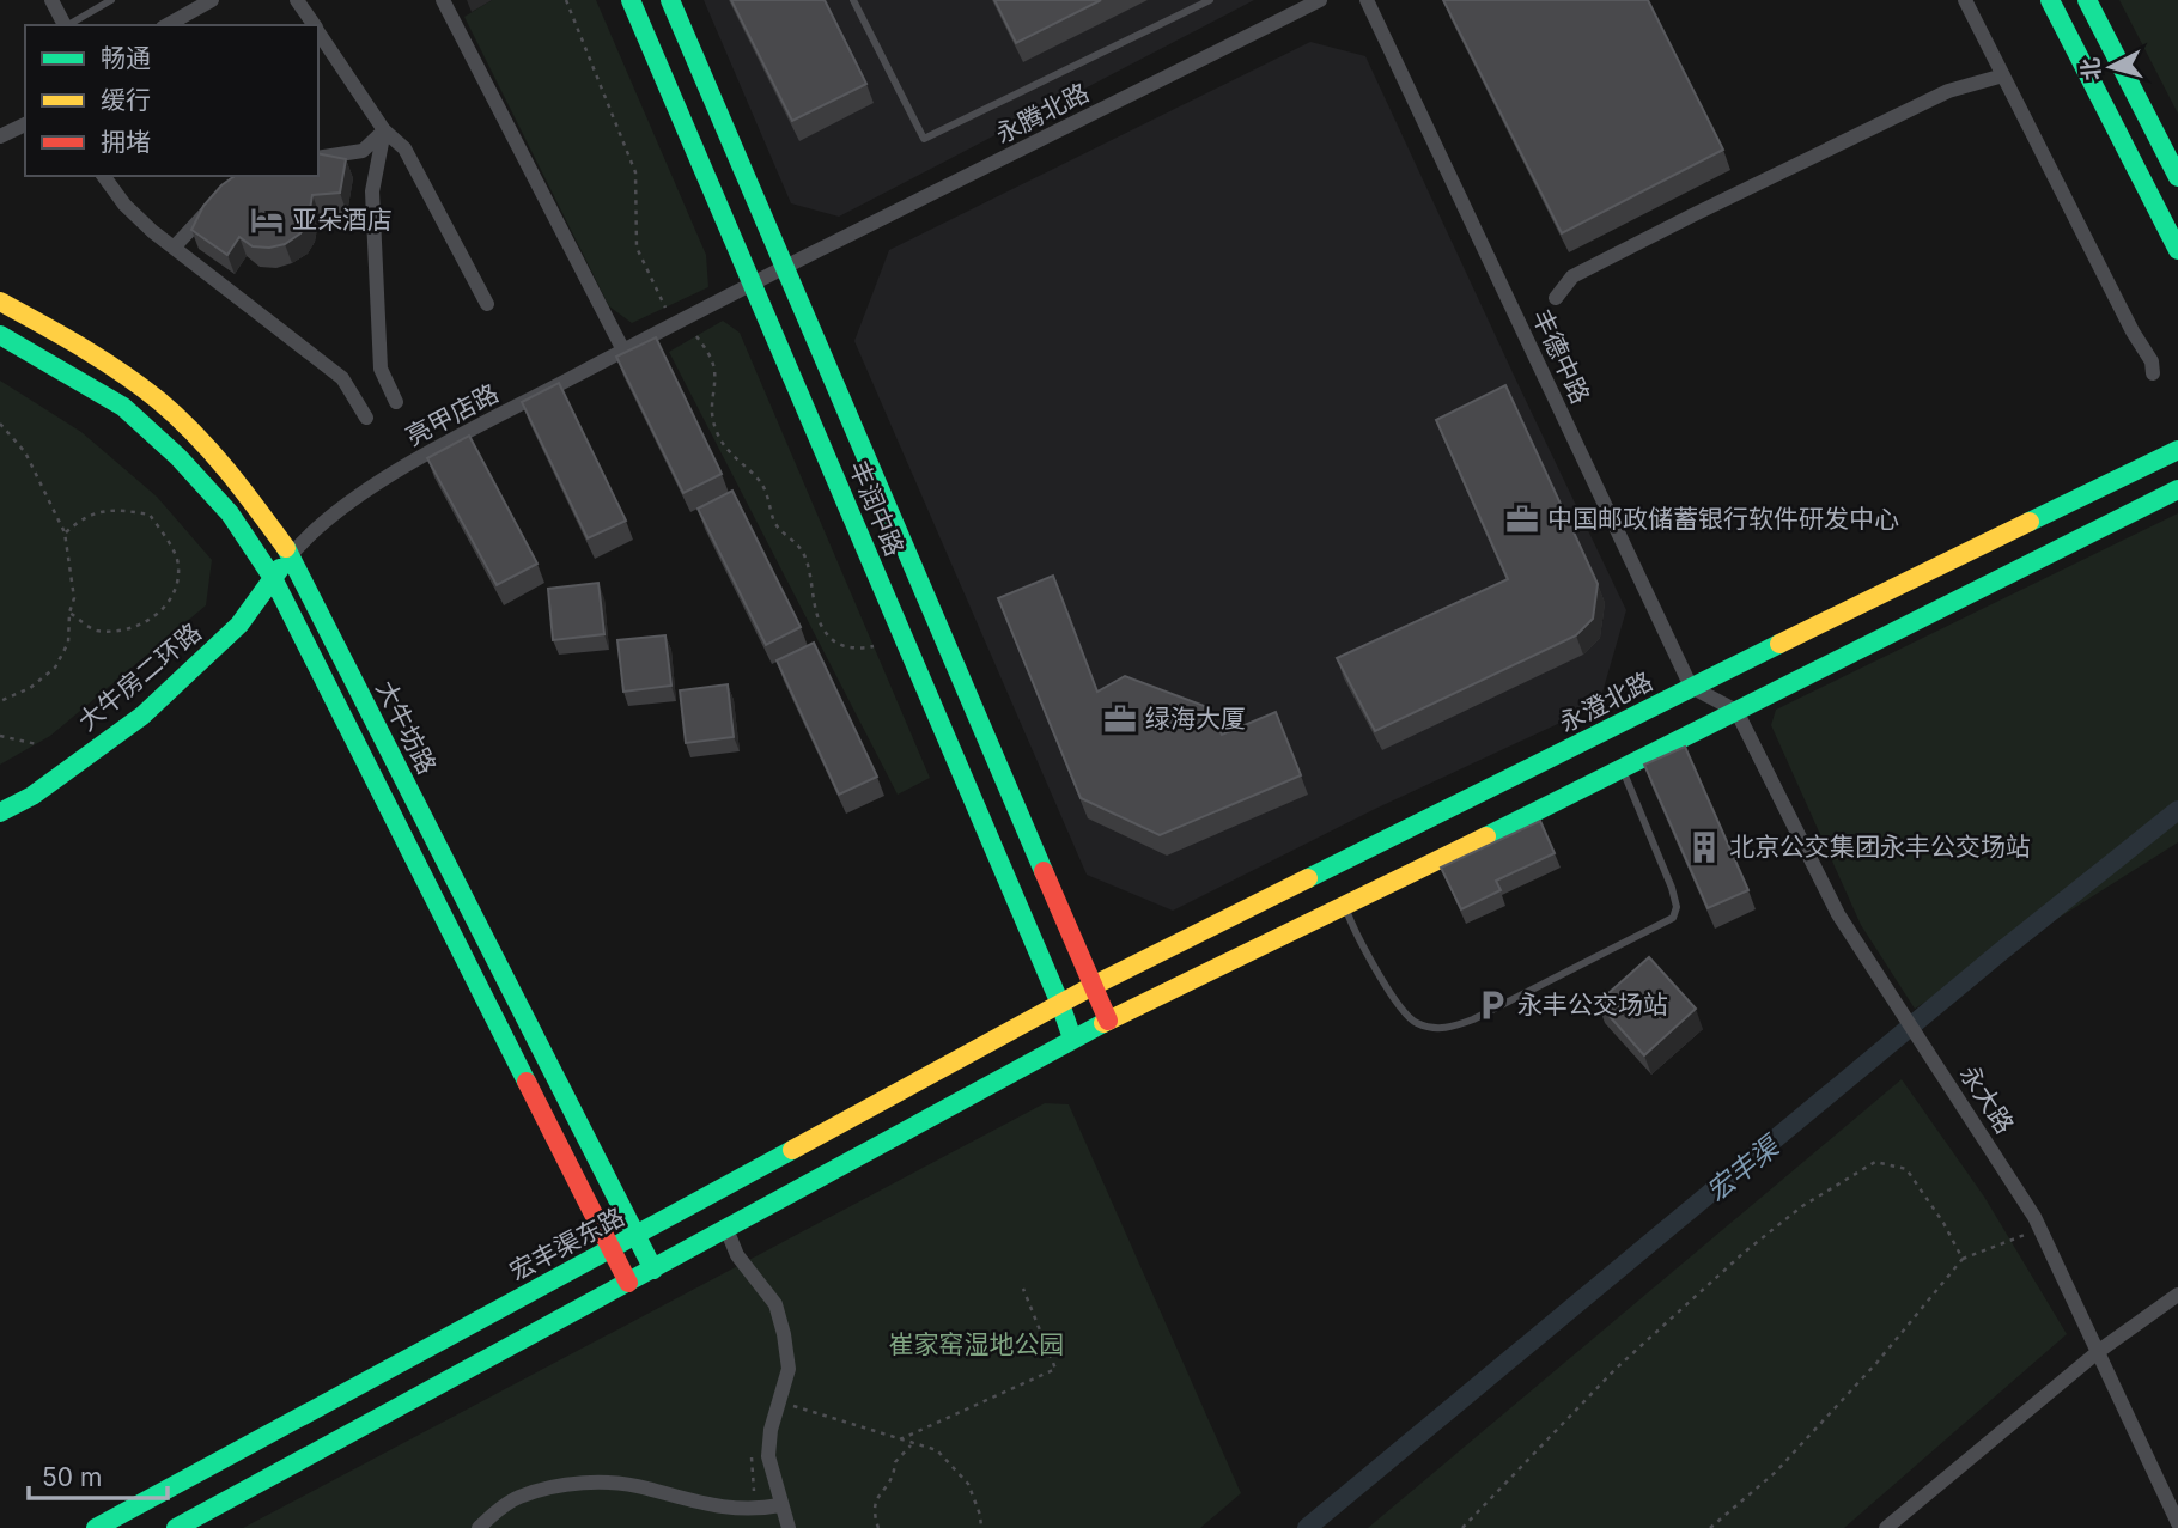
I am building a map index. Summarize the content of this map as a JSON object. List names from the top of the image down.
{
  "streets": {
    "street": [
      "永腾北路",
      "丰德中路",
      "亮甲店路",
      "丰润中路",
      "大牛房二环路",
      "永澄北路",
      "大牛坊路",
      "永大路",
      "宏丰渠东路"
    ]
  },
  "crossings": [
    ["永腾北路", "亮甲店路"],
    ["永腾北路", "丰润中路"],
    ["丰德中路", "永澄北路"],
    ["亮甲店路", "丰润中路"],
    ["亮甲店路", "大牛房二环路"],
    ["亮甲店路", "大牛坊路"],
    ["丰润中路", "永澄北路"],
    ["丰润中路", "宏丰渠东路"],
    ["大牛房二环路", "大牛坊路"],
    ["永澄北路", "宏丰渠东路"],
    ["大牛坊路", "宏丰渠东路"]
  ],
  "water": ["宏丰渠"],
  "parks": ["崔家窑湿地公园"],
  "places": {
    "hotel": ["亚朵酒店"],
    "office": ["中国邮政储蓄银行软件研发中心", "绿海大厦"],
    "building": ["北京公交集团永丰公交场站"],
    "parking": ["永丰公交场站"]
  },
  "legend": ["畅通", "缓行", "拥堵"],
  "scale_bar": "50 m",
  "north": "left"
}
